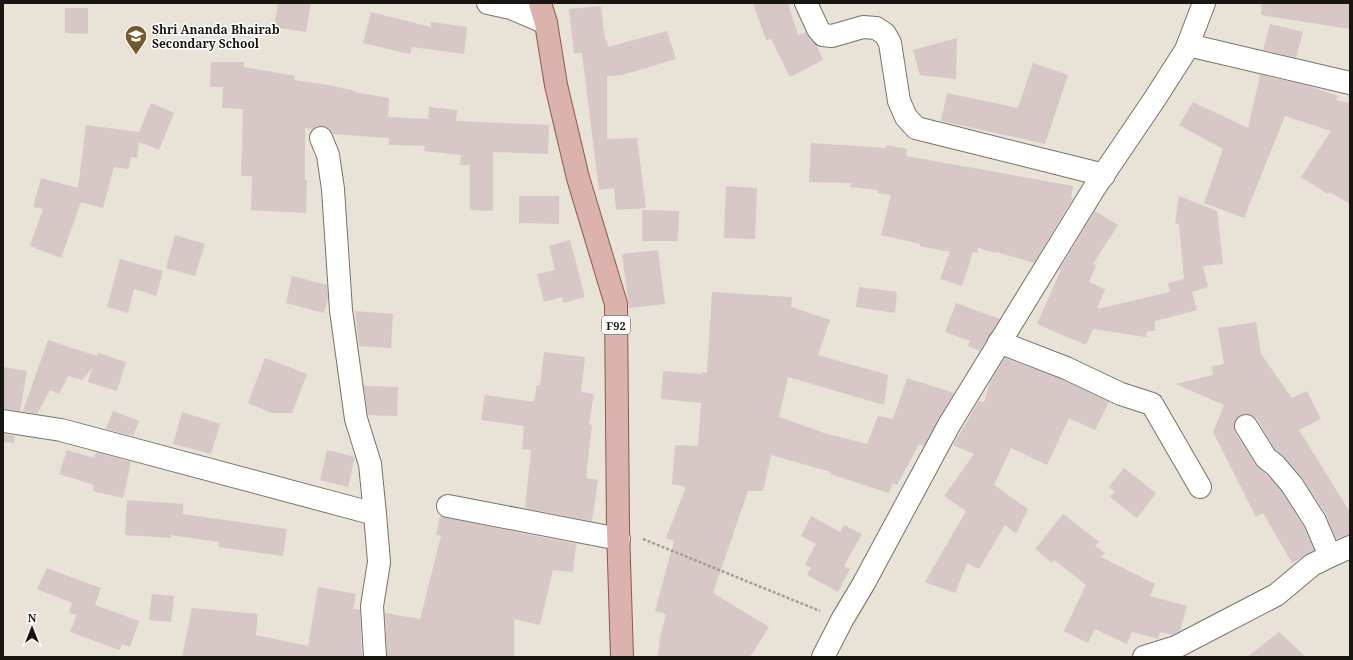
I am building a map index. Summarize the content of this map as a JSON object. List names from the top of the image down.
{
  "streets": {
    "main road": ["F92"]
  },
  "places": {
    "school or university": ["Shri Ananda Bhairab Secondary School"]
  },
  "north": "top"
}
